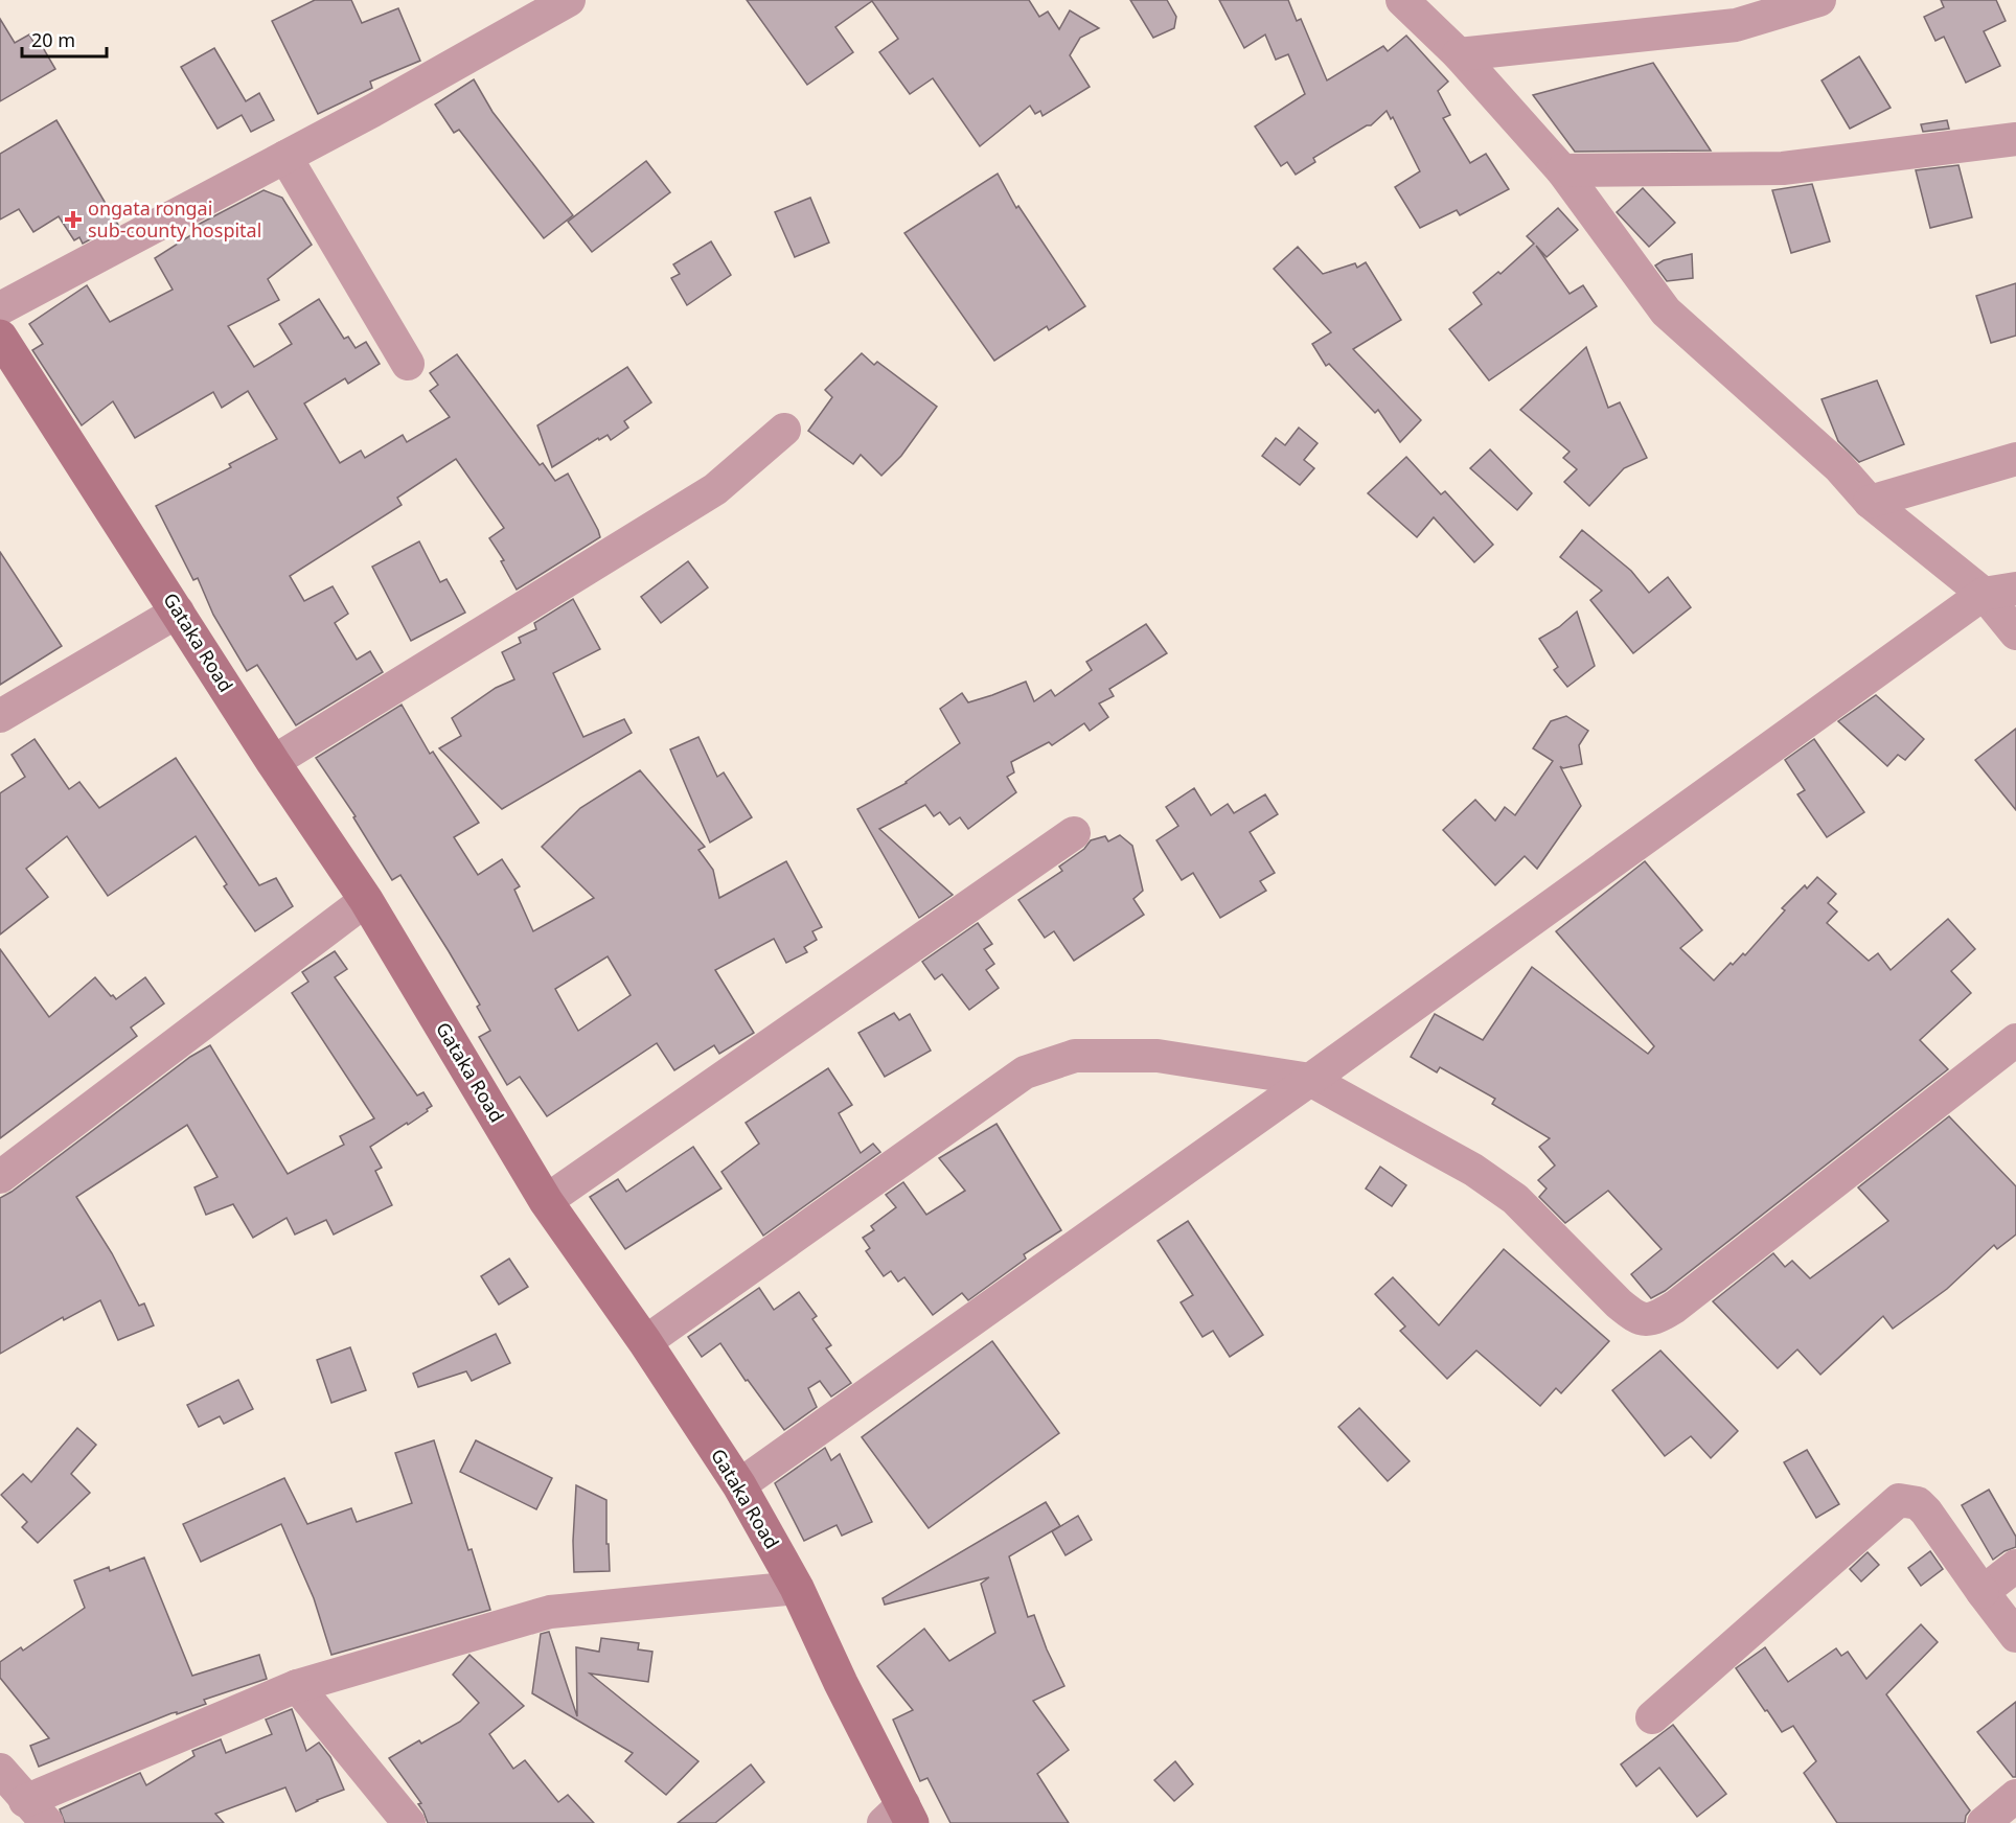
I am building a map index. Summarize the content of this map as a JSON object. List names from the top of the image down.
{
  "streets": {
    "street": ["Gataka Road"]
  },
  "places": {
    "health": ["ongata rongai sub-county hospital"]
  },
  "scale_bar": "20 m"
}
